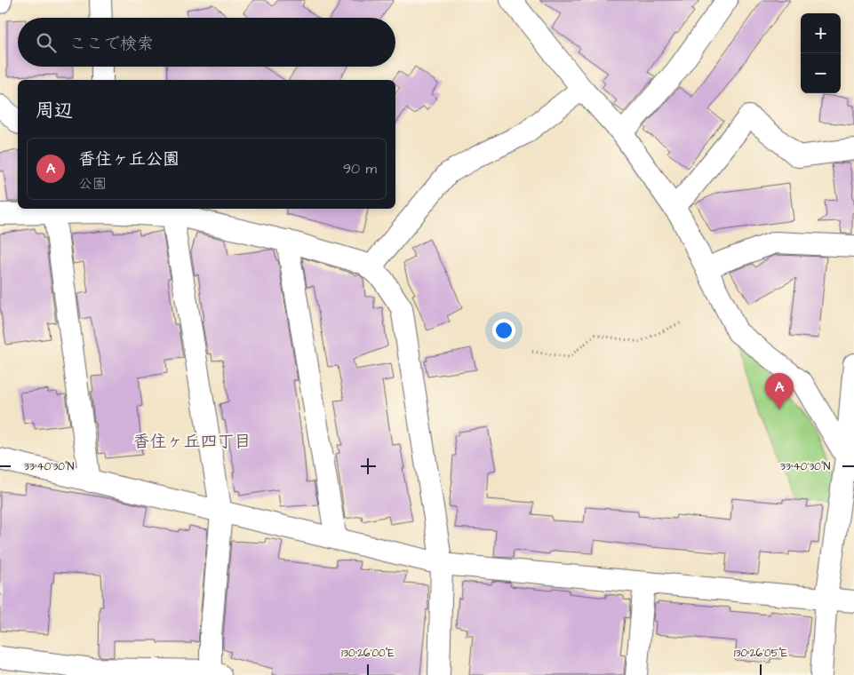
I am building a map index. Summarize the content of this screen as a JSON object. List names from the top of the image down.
{
  "districts": ["香住ヶ丘四丁目"],
  "page": {
    "map_buttons": ["+", "−"],
    "search": "ここで検索",
    "heading": "周辺",
    "list": [
      {
        "mark": "A",
        "name": "香住ヶ丘公園",
        "note": "公園",
        "value": "90 m"
      }
    ],
    "pins": "A"
  },
  "coordinates": ["33°40'30\"N", "130°26'00\"E", "130°26'05\"E"]
}
